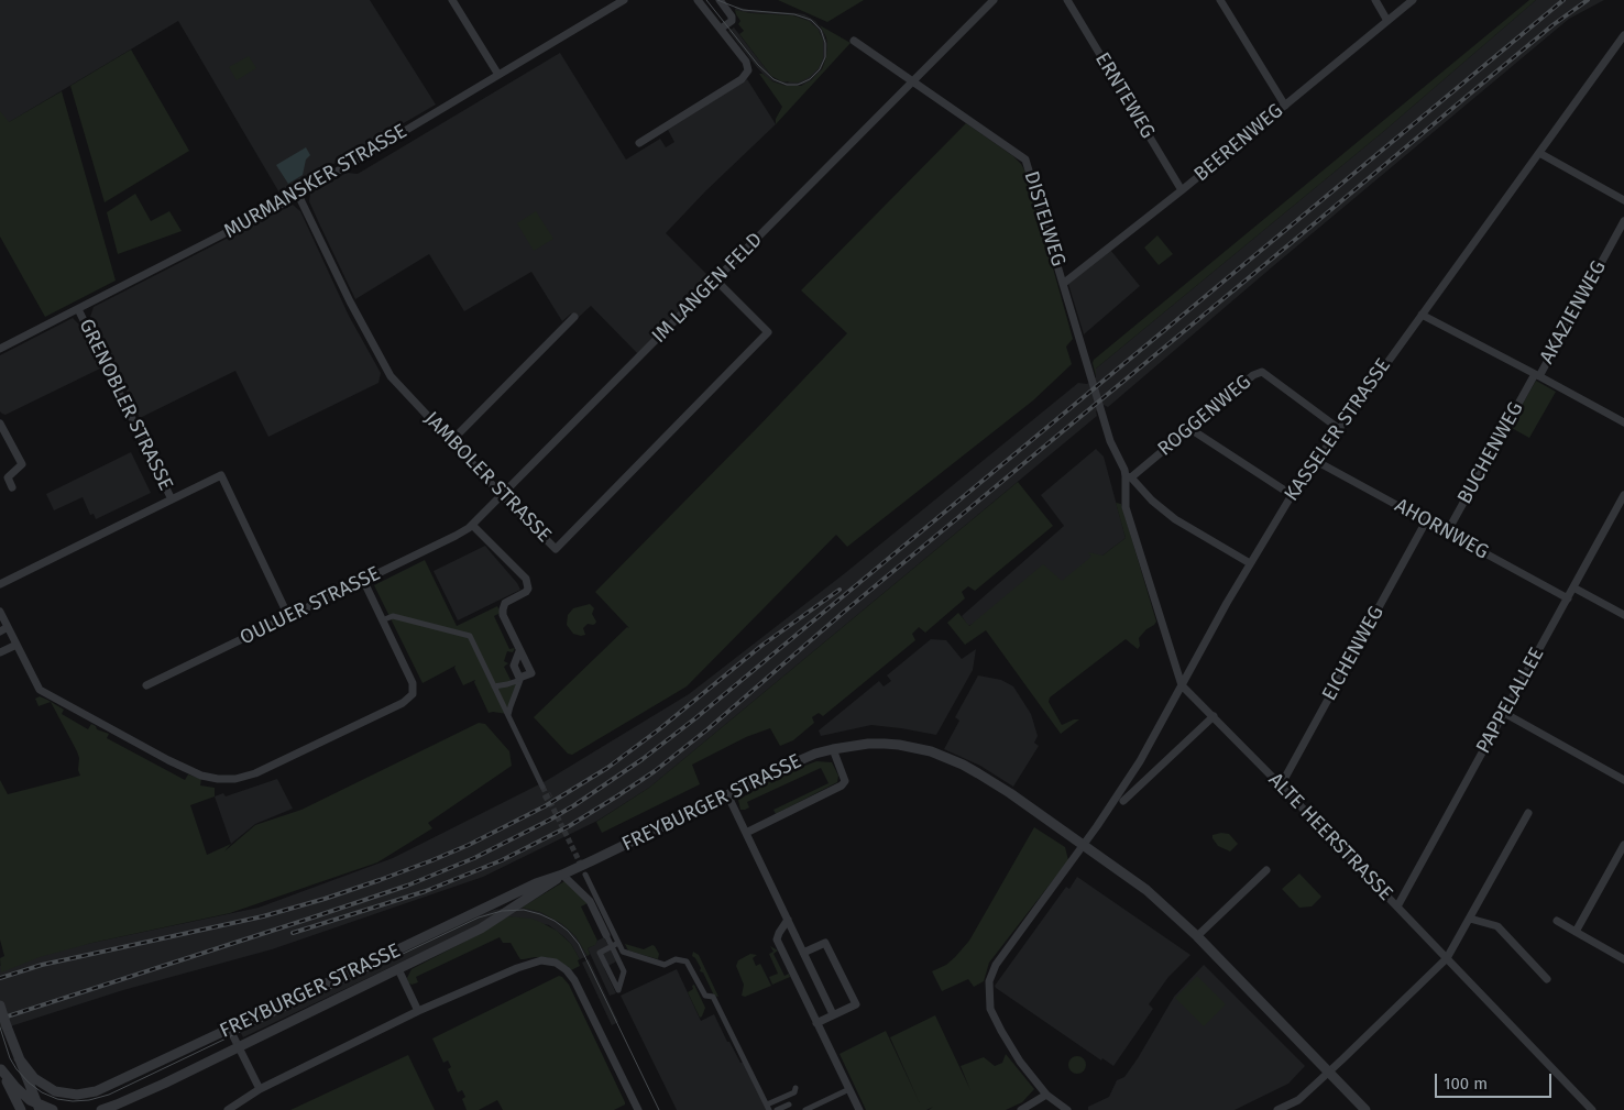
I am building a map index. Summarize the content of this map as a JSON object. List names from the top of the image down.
{
  "streets": {
    "street": [
      "ERNTEWEG",
      "BEERENWEG",
      "MURMANSKER STRASSE",
      "DISTELWEG",
      "IM LANGEN FELD",
      "AKAZIENWEG",
      "GRENOBLER STRASSE",
      "ROGGENWEG",
      "KASSELER STRASSE",
      "BUCHENWEG",
      "JAMBOLER STRASSE",
      "AHORNWEG",
      "OULUER STRASSE",
      "EICHENWEG",
      "PAPPELALLEE",
      "FREYBURGER STRASSE",
      "ALTE HEERSTRASSE"
    ]
  },
  "crossings": [
    ["ERNTEWEG", "BEERENWEG"],
    ["BEERENWEG", "DISTELWEG"],
    ["MURMANSKER STRASSE", "GRENOBLER STRASSE"],
    ["MURMANSKER STRASSE", "JAMBOLER STRASSE"],
    ["DISTELWEG", "IM LANGEN FELD"],
    ["DISTELWEG", "ROGGENWEG"],
    ["DISTELWEG", "ALTE HEERSTRASSE"],
    ["IM LANGEN FELD", "JAMBOLER STRASSE"],
    ["IM LANGEN FELD", "OULUER STRASSE"],
    ["AKAZIENWEG", "BUCHENWEG"],
    ["GRENOBLER STRASSE", "OULUER STRASSE"],
    ["ROGGENWEG", "KASSELER STRASSE"],
    ["ROGGENWEG", "ALTE HEERSTRASSE"],
    ["KASSELER STRASSE", "AHORNWEG"],
    ["KASSELER STRASSE", "FREYBURGER STRASSE"],
    ["KASSELER STRASSE", "ALTE HEERSTRASSE"],
    ["BUCHENWEG", "AHORNWEG"],
    ["JAMBOLER STRASSE", "OULUER STRASSE"],
    ["AHORNWEG", "EICHENWEG"],
    ["AHORNWEG", "PAPPELALLEE"],
    ["EICHENWEG", "ALTE HEERSTRASSE"],
    ["PAPPELALLEE", "ALTE HEERSTRASSE"]
  ],
  "scale_bar": "100 m"
}
